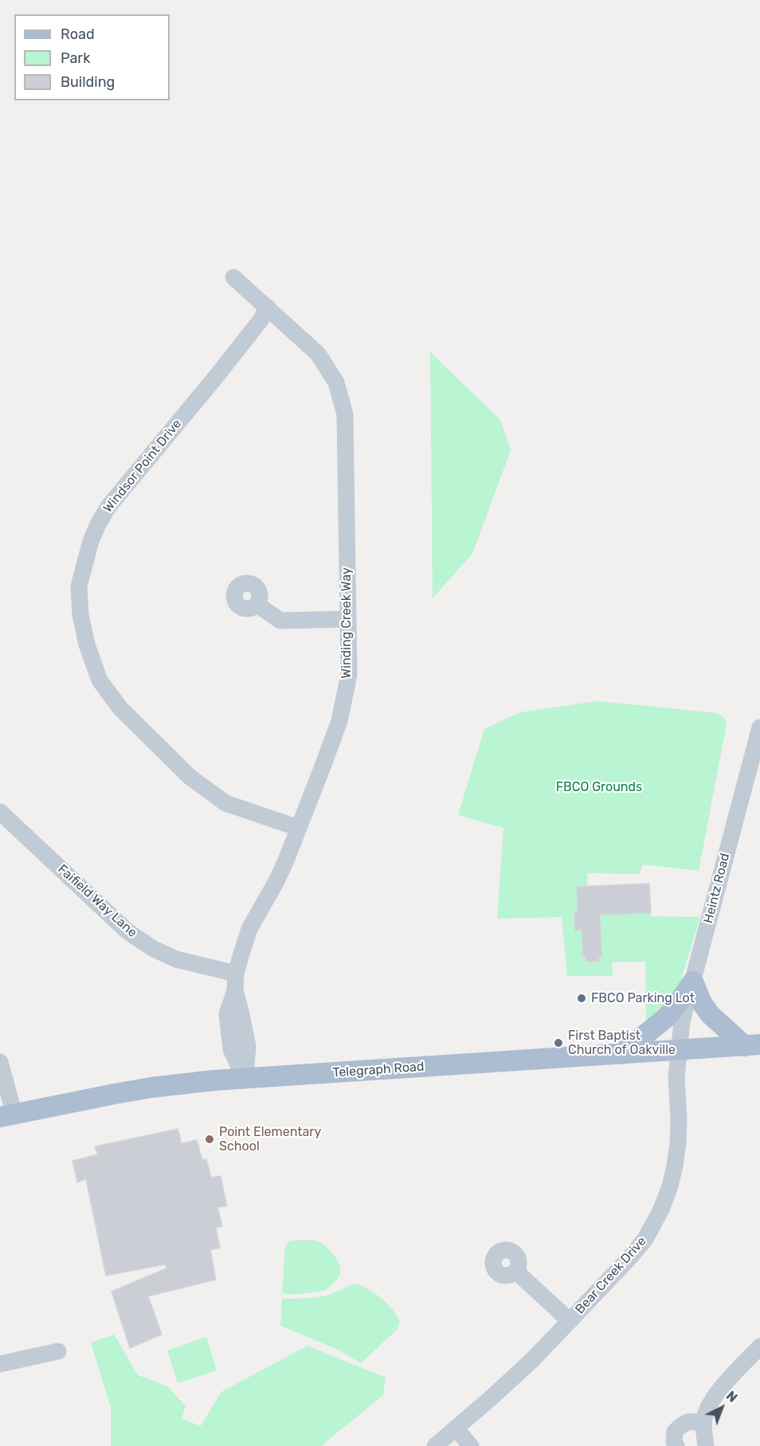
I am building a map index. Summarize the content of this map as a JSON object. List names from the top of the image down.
{
  "streets": {
    "main road": ["Telegraph Road"],
    "street": [
      "Windsor Point Drive",
      "Winding Creek Way",
      "Heintz Road",
      "Faifield Way Lane",
      "Bear Creek Drive"
    ]
  },
  "crossings": [
    ["Windsor Point Drive", "Winding Creek Way"],
    ["Winding Creek Way", "Faifield Way Lane"],
    ["Heintz Road", "Telegraph Road"],
    ["Heintz Road", "Bear Creek Drive"],
    ["Telegraph Road", "Bear Creek Drive"]
  ],
  "parks": ["FBCO Grounds"],
  "places": ["FBCO Parking Lot", "First Baptist Church of Oakville", "Point Elementary School"],
  "legend": ["Road", "Park", "Building"],
  "north": "top right"
}
